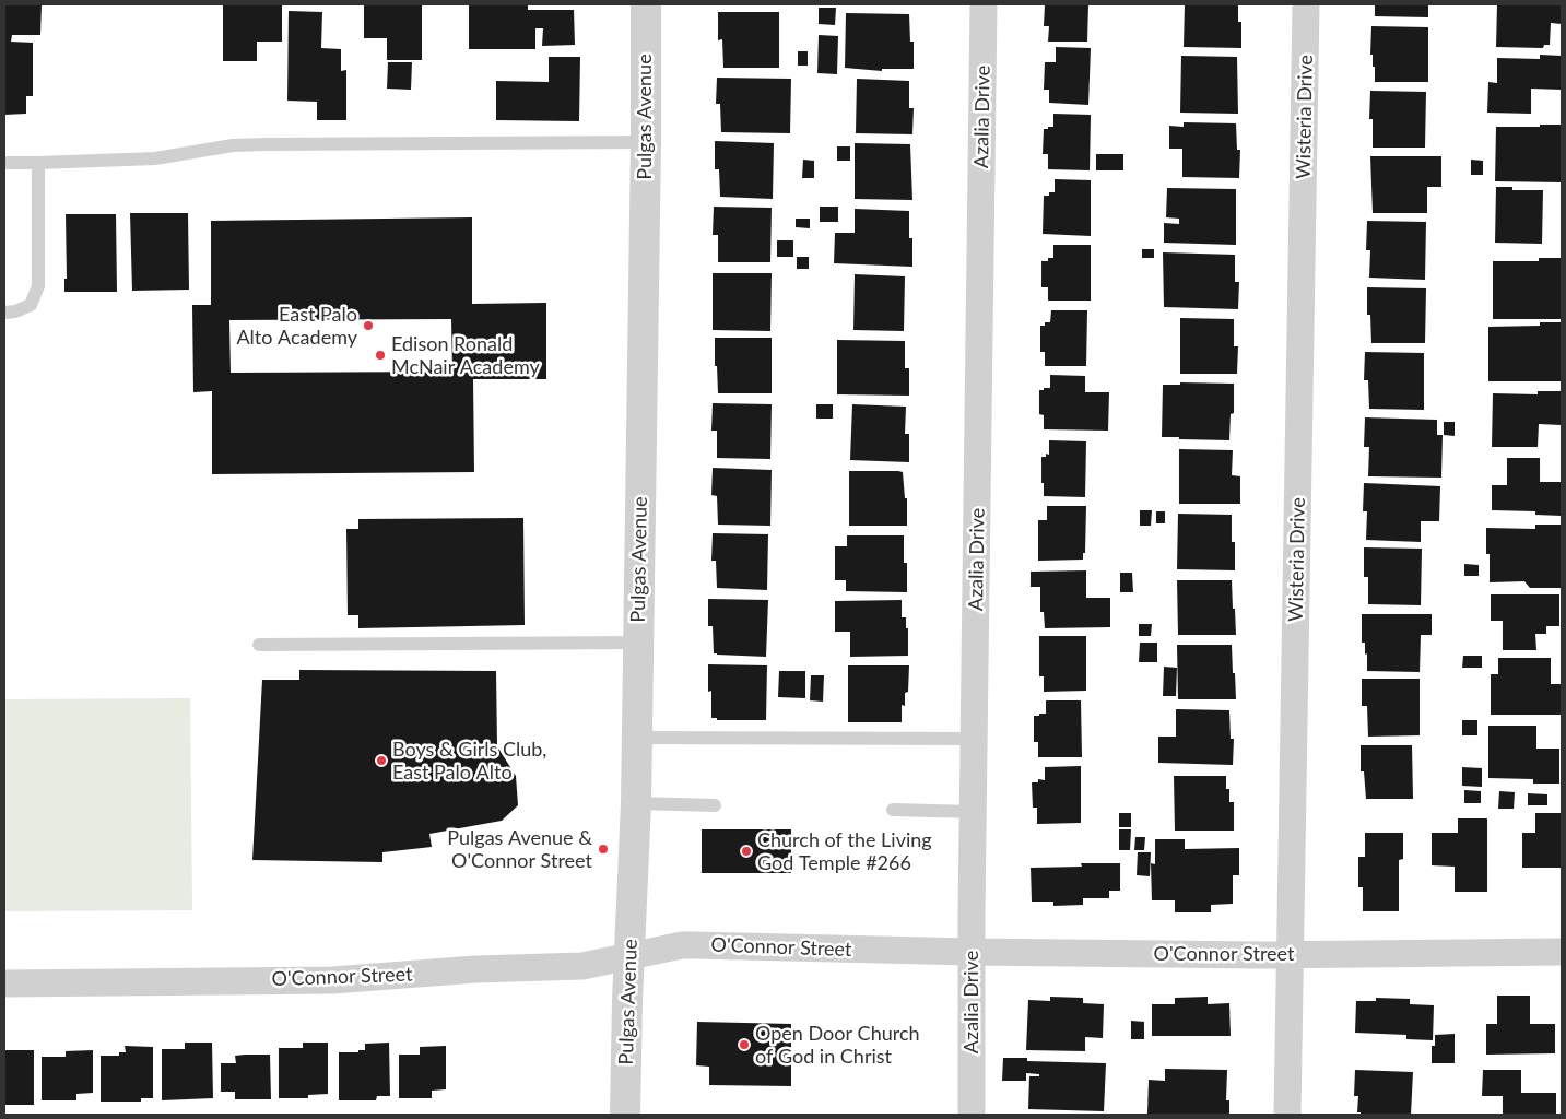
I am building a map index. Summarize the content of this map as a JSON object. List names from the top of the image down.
{
  "streets": {
    "street": [
      "Pulgas Avenue",
      "Azalia Drive",
      "Wisteria Drive",
      "O'Connor Street"
    ]
  },
  "crossings": [
    ["Pulgas Avenue", "O'Connor Street"],
    ["Azalia Drive", "O'Connor Street"],
    ["Wisteria Drive", "O'Connor Street"]
  ],
  "places": [
    "East Palo Alto Academy",
    "Edison Ronald McNair Academy",
    "Boys & Girls Club, East Palo Alto",
    "Pulgas Avenue & O'Connor Street",
    "Church of the Living God Temple #266",
    "Open Door Church of God in Christ"
  ]
}
